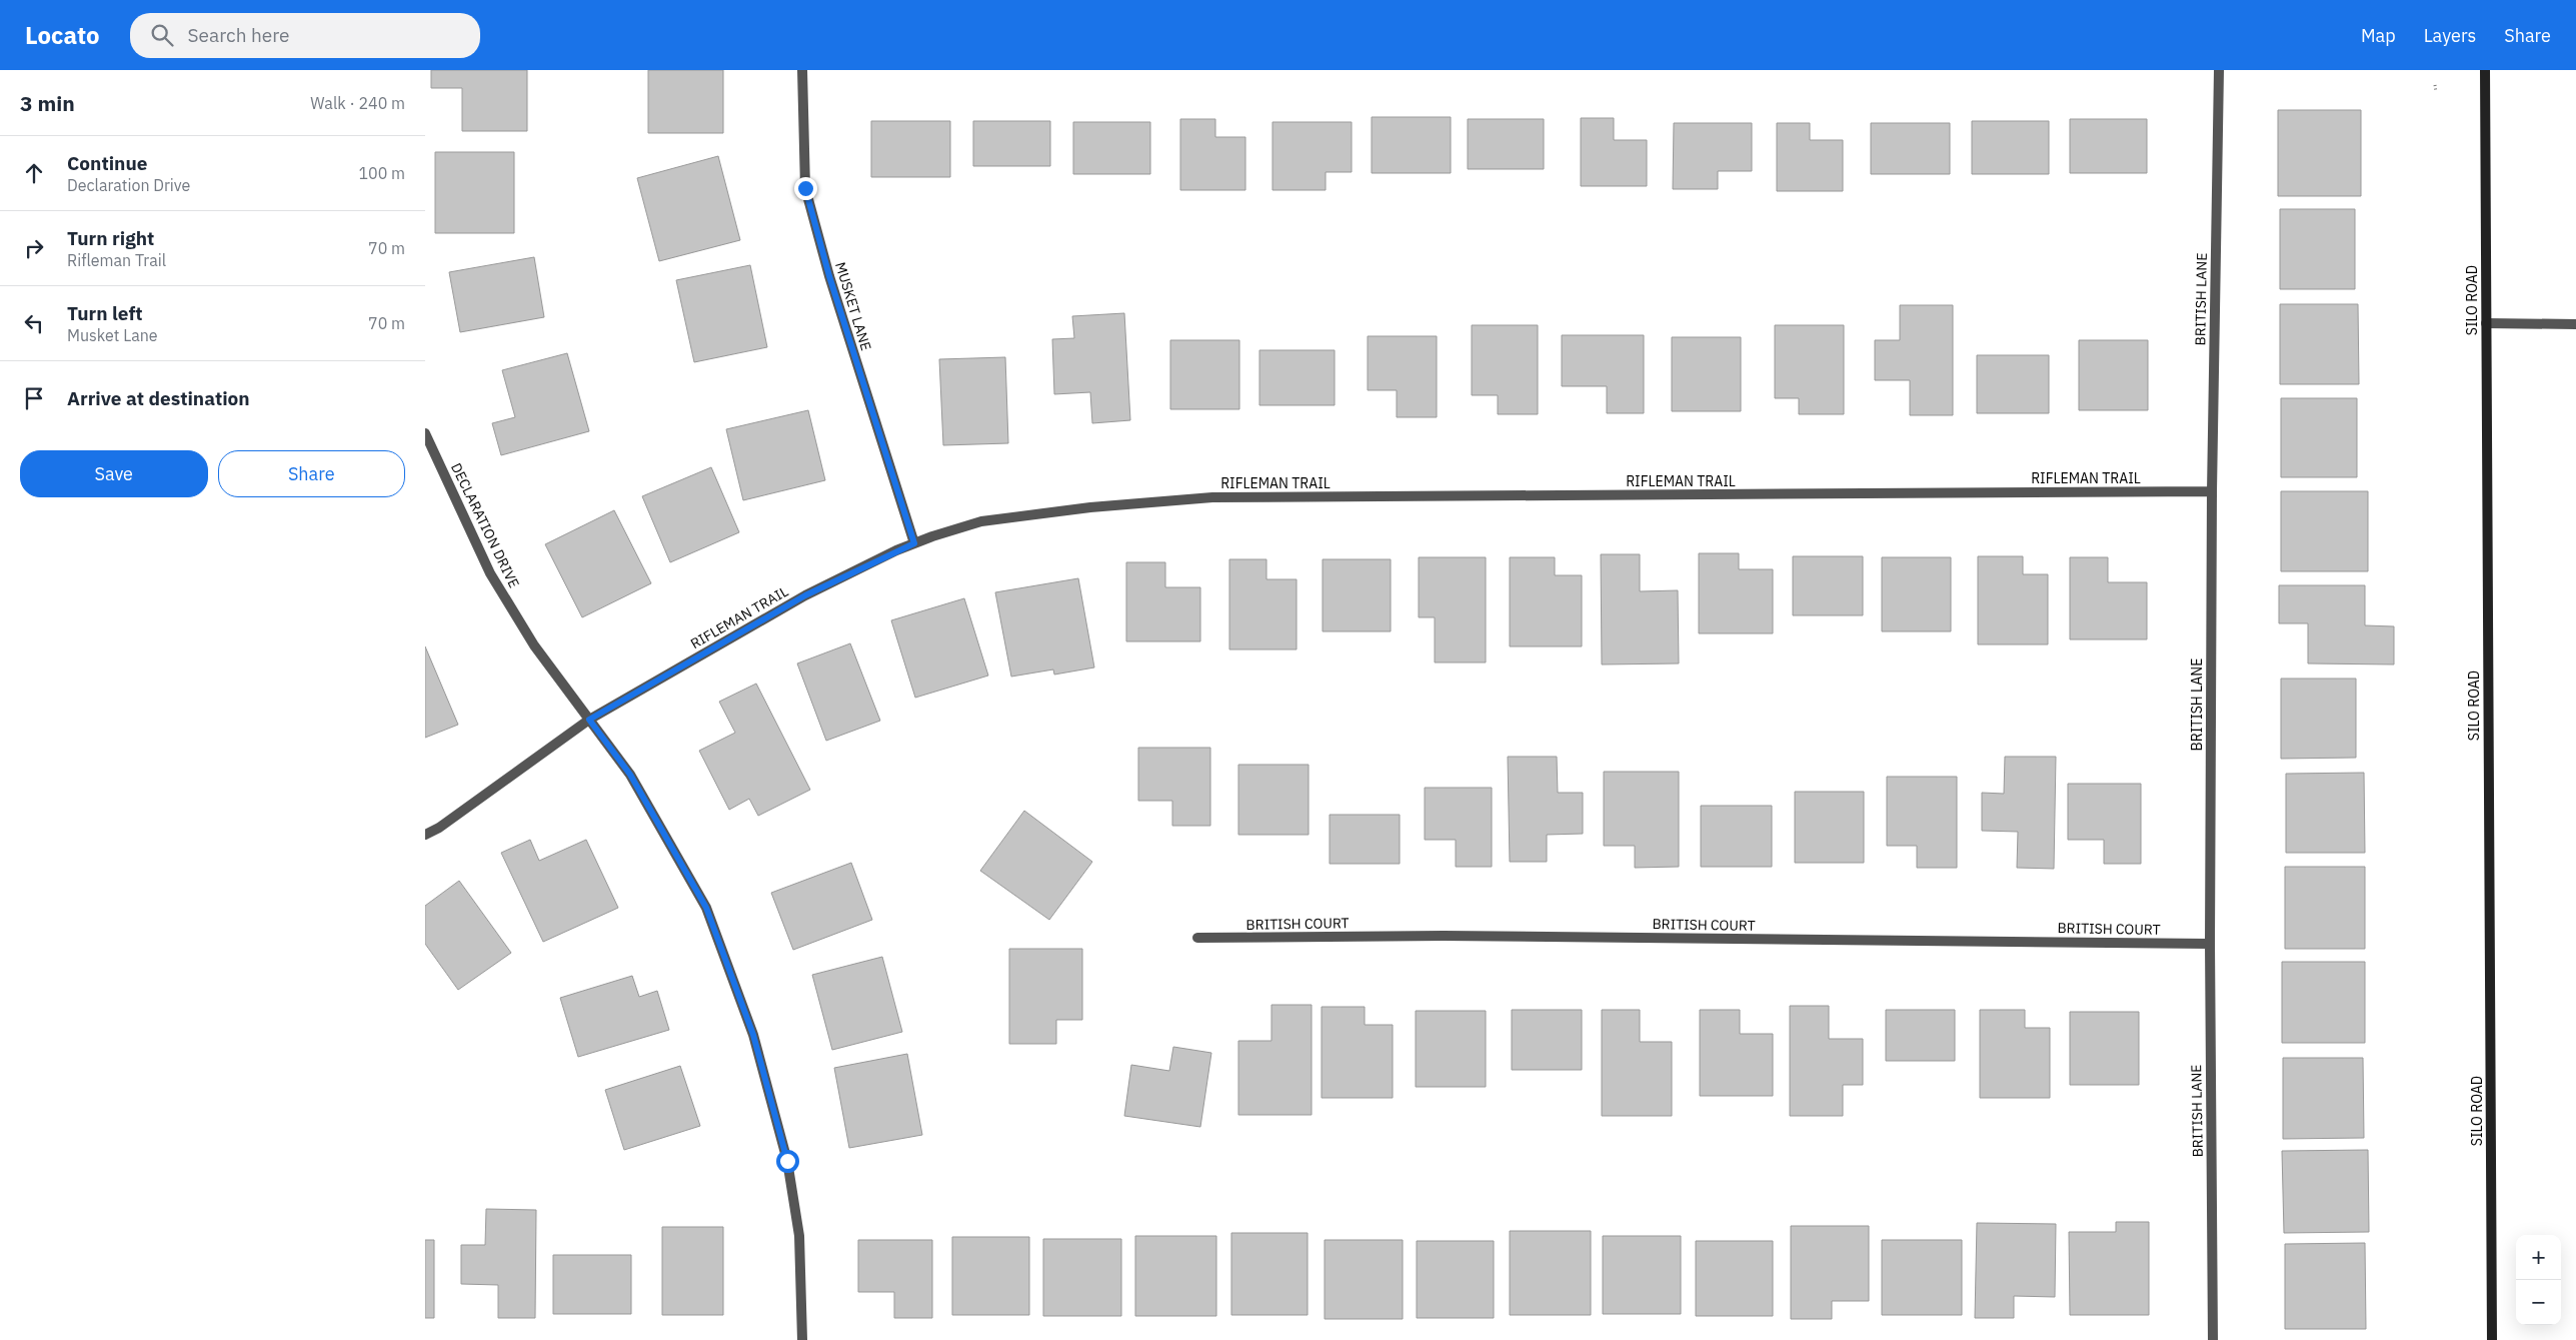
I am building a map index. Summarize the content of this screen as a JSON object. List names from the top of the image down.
{
  "streets": {
    "street": [
      "BRITISH LANE",
      "SILO ROAD",
      "MUSKET LANE",
      "RIFLEMAN TRAIL",
      "DECLARATION DRIVE",
      "BRITISH COURT"
    ]
  },
  "crossings": [
    ["BRITISH LANE", "RIFLEMAN TRAIL"],
    ["BRITISH LANE", "BRITISH COURT"],
    ["MUSKET LANE", "RIFLEMAN TRAIL"],
    ["RIFLEMAN TRAIL", "DECLARATION DRIVE"]
  ],
  "page": {
    "header": "Locato",
    "search": "Search here",
    "nav": ["Map", "Layers", "Share"],
    "heading": ["3 min", "Walk · 240 m"],
    "list": [
      ["Continue", "Declaration Drive", "100 m"],
      ["Turn right", "Rifleman Trail", "70 m"],
      ["Turn left", "Musket Lane", "70 m"],
      "Arrive at destination"
    ],
    "buttons": ["Save", "Share"],
    "map_buttons": ["+", "−"]
  }
}
